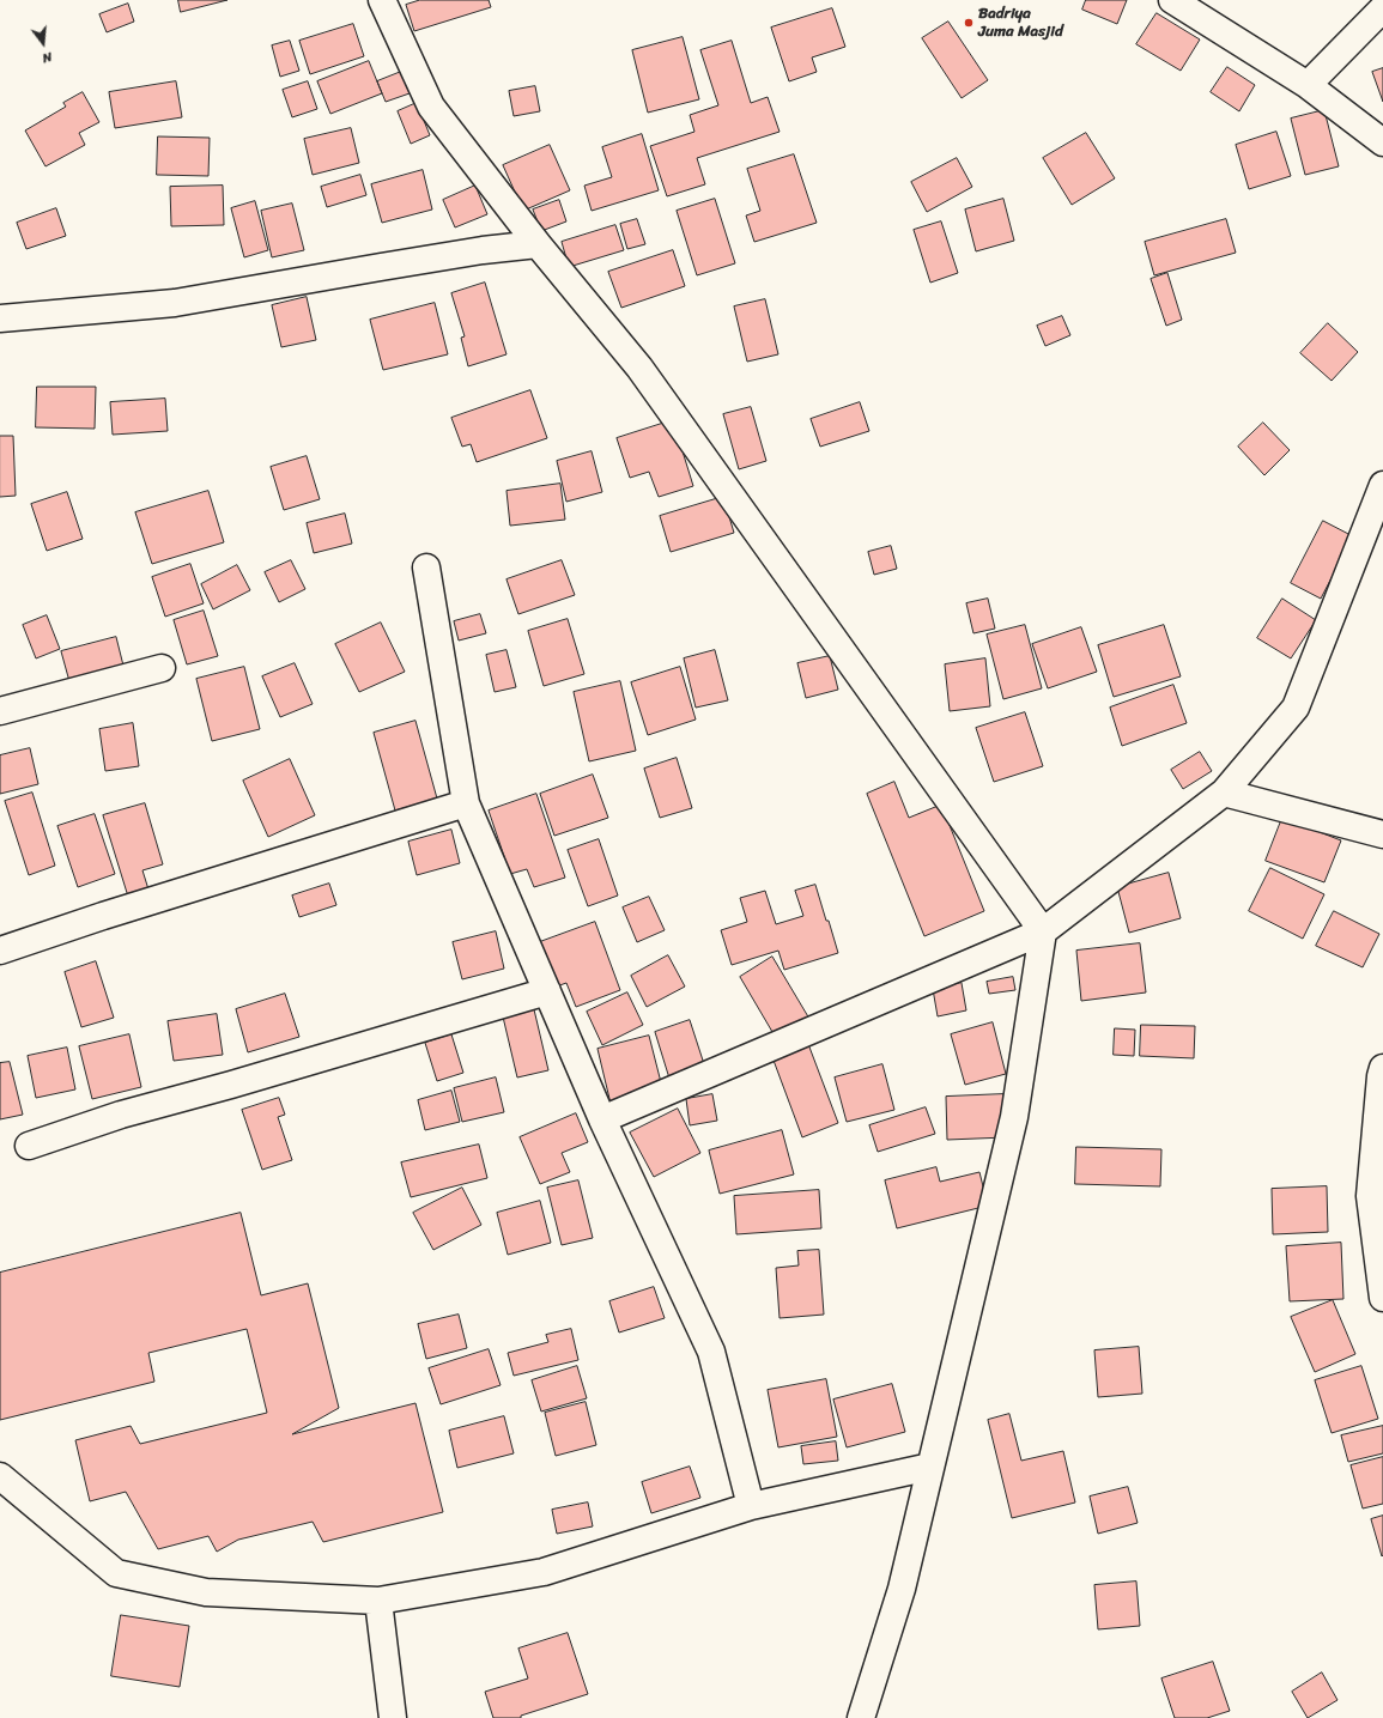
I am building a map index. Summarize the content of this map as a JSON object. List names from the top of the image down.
{
  "places": ["Badriya Juma Masjid"],
  "north": "bottom"
}
